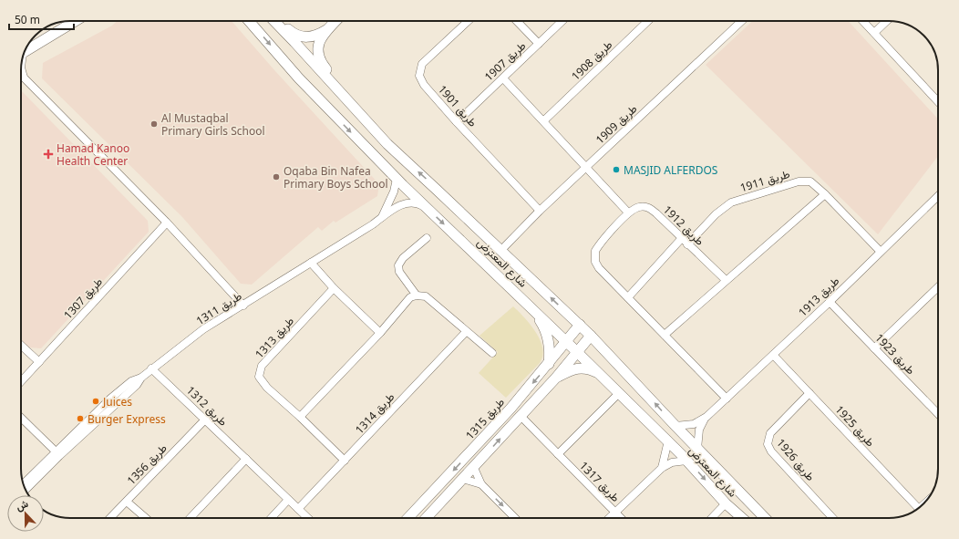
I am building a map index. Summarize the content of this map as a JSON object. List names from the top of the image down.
{
  "streets": {
    "street": [
      "طريق 1908",
      "طريق 1907",
      "طريق 1901",
      "طريق 1909",
      "طريق 1911",
      "طريق 1912",
      "شارع المعترض",
      "طريق 1913",
      "طريق 1307",
      "طريق 1311",
      "طريق 1313",
      "طريق 1923",
      "طريق 1312",
      "طريق 1314",
      "طريق 1315",
      "طريق 1925",
      "طريق 1926",
      "طريق 1356",
      "طريق 1317"
    ]
  },
  "crossings": [
    ["طريق 1907", "طريق 1901"],
    ["طريق 1901", "طريق 1909"],
    ["طريق 1909", "شارع المعترض"],
    ["طريق 1911", "طريق 1912"],
    ["طريق 1911", "طريق 1913"],
    ["شارع المعترض", "طريق 1913"],
    ["شارع المعترض", "طريق 1311"],
    ["شارع المعترض", "طريق 1315"],
    ["طريق 1913", "طريق 1923"],
    ["طريق 1913", "طريق 1925"],
    ["طريق 1311", "طريق 1312"],
    ["طريق 1313", "طريق 1314"],
    ["طريق 1312", "طريق 1314"],
    ["طريق 1312", "طريق 1356"],
    ["طريق 1925", "طريق 1926"]
  ],
  "places": {
    "other": [
      "Al Mustaqbal Primary Girls School",
      "MASJID ALFERDOS",
      "Oqaba Bin Nafea Primary Boys School",
      "Juices",
      "Burger Express"
    ],
    "health": ["Hamad Kanoo Health Center"]
  },
  "scale_bar": "50 m",
  "north": "top"
}
